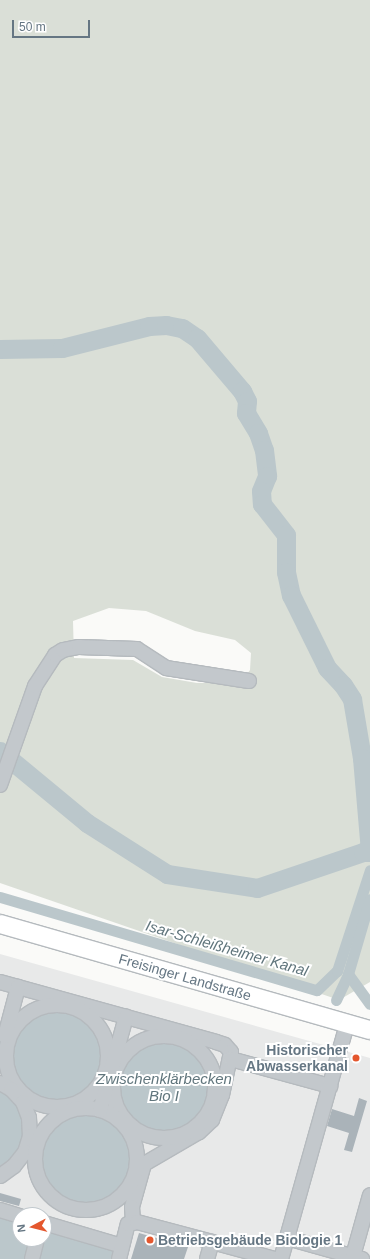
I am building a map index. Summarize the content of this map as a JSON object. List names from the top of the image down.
{
  "streets": {
    "main road": ["Freisinger Landstraße"]
  },
  "water": ["Isar-Schleißheimer Kanal", "Zwischenklärbecken Bio I"],
  "places": ["Historischer Abwasserkanal", "Betriebsgebäude Biologie 1"],
  "scale_bar": "50 m",
  "north": "left"
}
